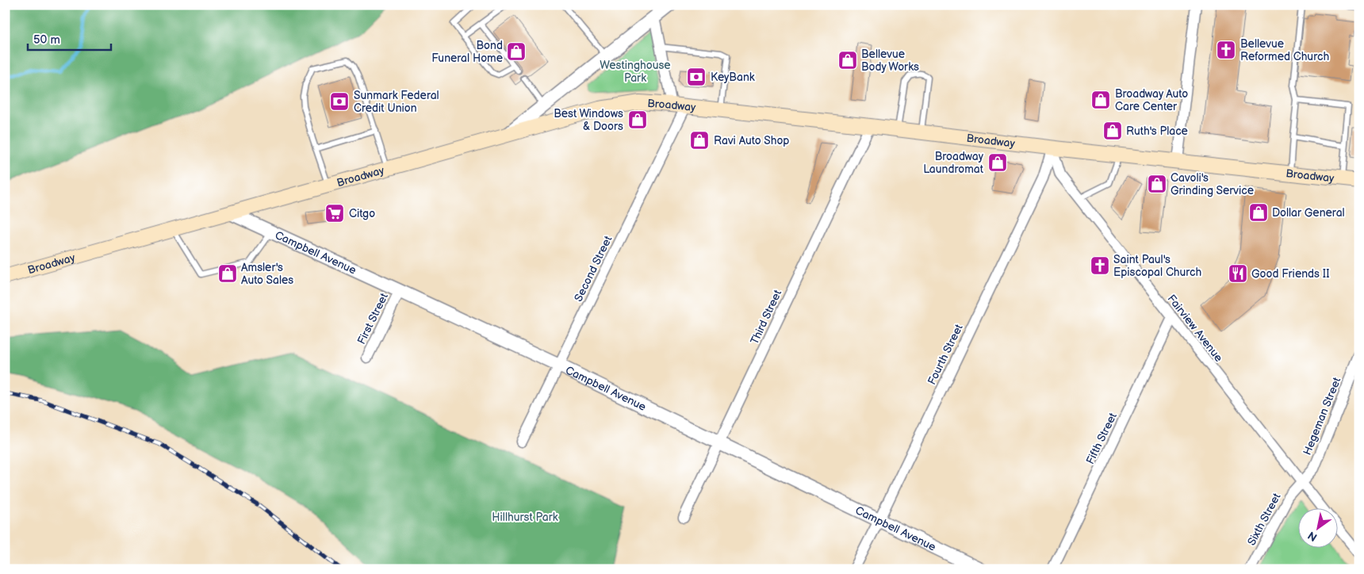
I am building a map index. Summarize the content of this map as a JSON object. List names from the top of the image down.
{
  "streets": {
    "main road": ["Broadway"],
    "street": [
      "Campbell Avenue",
      "Second Street",
      "Third Street",
      "First Street",
      "Fairview Avenue",
      "Fourth Street",
      "Hegeman Street",
      "Fifth Street",
      "Sixth Street"
    ]
  },
  "crossings": [
    ["Broadway", "Campbell Avenue"],
    ["Broadway", "Second Street"],
    ["Broadway", "Third Street"],
    ["Broadway", "Fairview Avenue"],
    ["Broadway", "Fourth Street"],
    ["Campbell Avenue", "Second Street"],
    ["Campbell Avenue", "Third Street"],
    ["Campbell Avenue", "First Street"],
    ["Campbell Avenue", "Fourth Street"],
    ["Fairview Avenue", "Fourth Street"],
    ["Fairview Avenue", "Hegeman Street"],
    ["Fairview Avenue", "Fifth Street"],
    ["Fairview Avenue", "Sixth Street"],
    ["Hegeman Street", "Sixth Street"]
  ],
  "parks": ["Westinghouse Park", "Hillhurst Park"],
  "places": {
    "church": ["Bellevue Reformed Church", "Saint Paul's Episcopal Church"],
    "shop": [
      "Bond Funeral Home",
      "Bellevue Body Works",
      "Broadway Auto Care Center",
      "Best Windows & Doors",
      "Ruth's Place",
      "Ravi Auto Shop",
      "Broadway Laundromat",
      "Cavoli's Grinding Service",
      "Dollar General",
      "Amsler's Auto Sales"
    ],
    "bank": ["KeyBank", "Sunmark Federal Credit Union"],
    "supermarket": ["Citgo"],
    "restaurant": ["Good Friends II"]
  },
  "scale_bar": "50 m",
  "north": "bottom left"
}
